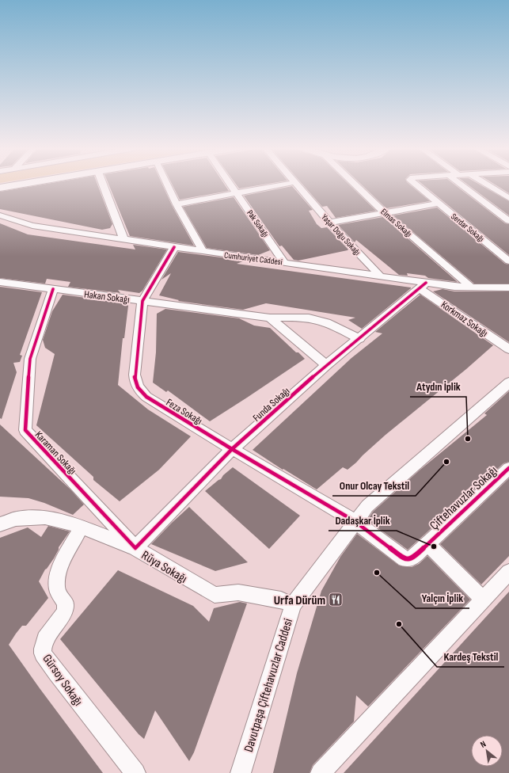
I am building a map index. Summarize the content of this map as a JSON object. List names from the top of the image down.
{
  "streets": {
    "street": [
      "Elmas Sokağı",
      "Pak Sokağı",
      "Serdar Sokağı",
      "Yaşar Doğu Sokağı",
      "Cumhuriyet Caddesi",
      "Hakan Sokağı",
      "Korkmaz Sokağı",
      "Funda Sokağı",
      "Feza Sokağı",
      "Karaman Sokağı",
      "Çiftehavuzlar Sokağı",
      "Rüya Sokağı",
      "Gürsoy Sokağı",
      "Davutpaşa Çiftehavuzlar Caddesi"
    ]
  },
  "crossings": [
    ["Elmas Sokağı", "Cumhuriyet Caddesi"],
    ["Pak Sokağı", "Cumhuriyet Caddesi"],
    ["Yaşar Doğu Sokağı", "Cumhuriyet Caddesi"],
    ["Cumhuriyet Caddesi", "Korkmaz Sokağı"],
    ["Cumhuriyet Caddesi", "Funda Sokağı"],
    ["Cumhuriyet Caddesi", "Feza Sokağı"],
    ["Hakan Sokağı", "Funda Sokağı"],
    ["Hakan Sokağı", "Feza Sokağı"],
    ["Hakan Sokağı", "Karaman Sokağı"],
    ["Korkmaz Sokağı", "Funda Sokağı"],
    ["Funda Sokağı", "Feza Sokağı"],
    ["Funda Sokağı", "Karaman Sokağı"],
    ["Funda Sokağı", "Rüya Sokağı"],
    ["Feza Sokağı", "Çiftehavuzlar Sokağı"],
    ["Feza Sokağı", "Davutpaşa Çiftehavuzlar Caddesi"],
    ["Karaman Sokağı", "Rüya Sokağı"],
    ["Çiftehavuzlar Sokağı", "Davutpaşa Çiftehavuzlar Caddesi"],
    ["Rüya Sokağı", "Gürsoy Sokağı"],
    ["Rüya Sokağı", "Davutpaşa Çiftehavuzlar Caddesi"]
  ],
  "places": {
    "other": [
      "Atydın İplik",
      "Onur Olcay Tekstil",
      "Dadaşkar İplik",
      "Yalçın İplik",
      "Kardeş Tekstil"
    ],
    "restaurant": ["Urfa Dürüm"]
  },
  "north": "top left"
}
